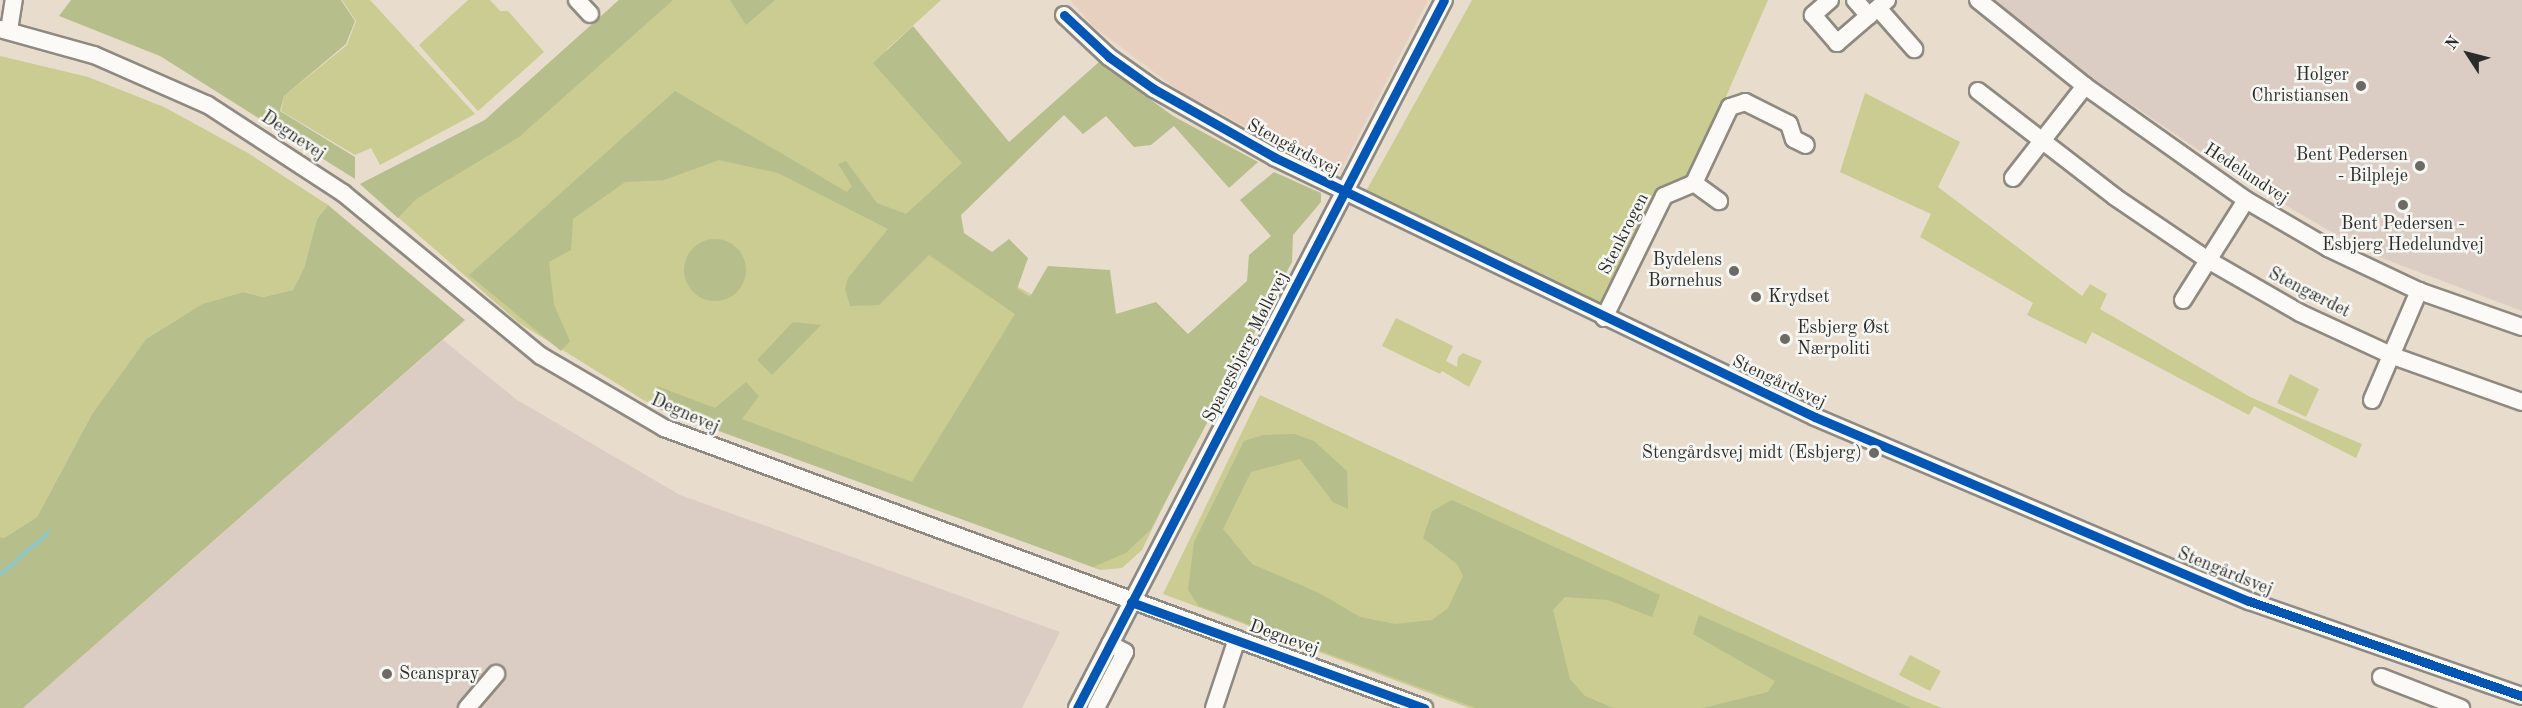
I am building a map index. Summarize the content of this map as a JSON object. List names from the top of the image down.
{
  "streets": {
    "street": [
      "Degnevej",
      "Stengårdsvej",
      "Hedelundvej",
      "Stenkrogen",
      "Stengærdet",
      "Spangsbjerg Møllevej"
    ]
  },
  "crossings": [
    ["Degnevej", "Spangsbjerg Møllevej"],
    ["Stengårdsvej", "Stenkrogen"],
    ["Stengårdsvej", "Spangsbjerg Møllevej"]
  ],
  "places": [
    "Holger Christiansen",
    "Bent Pedersen - Bilpleje",
    "Bent Pedersen - Esbjerg Hedelundvej",
    "Bydelens Børnehus",
    "Krydset",
    "Esbjerg Øst Nærpoliti",
    "Stengårdsvej midt (Esbjerg)",
    "Scanspray"
  ],
  "north": "top left"
}
